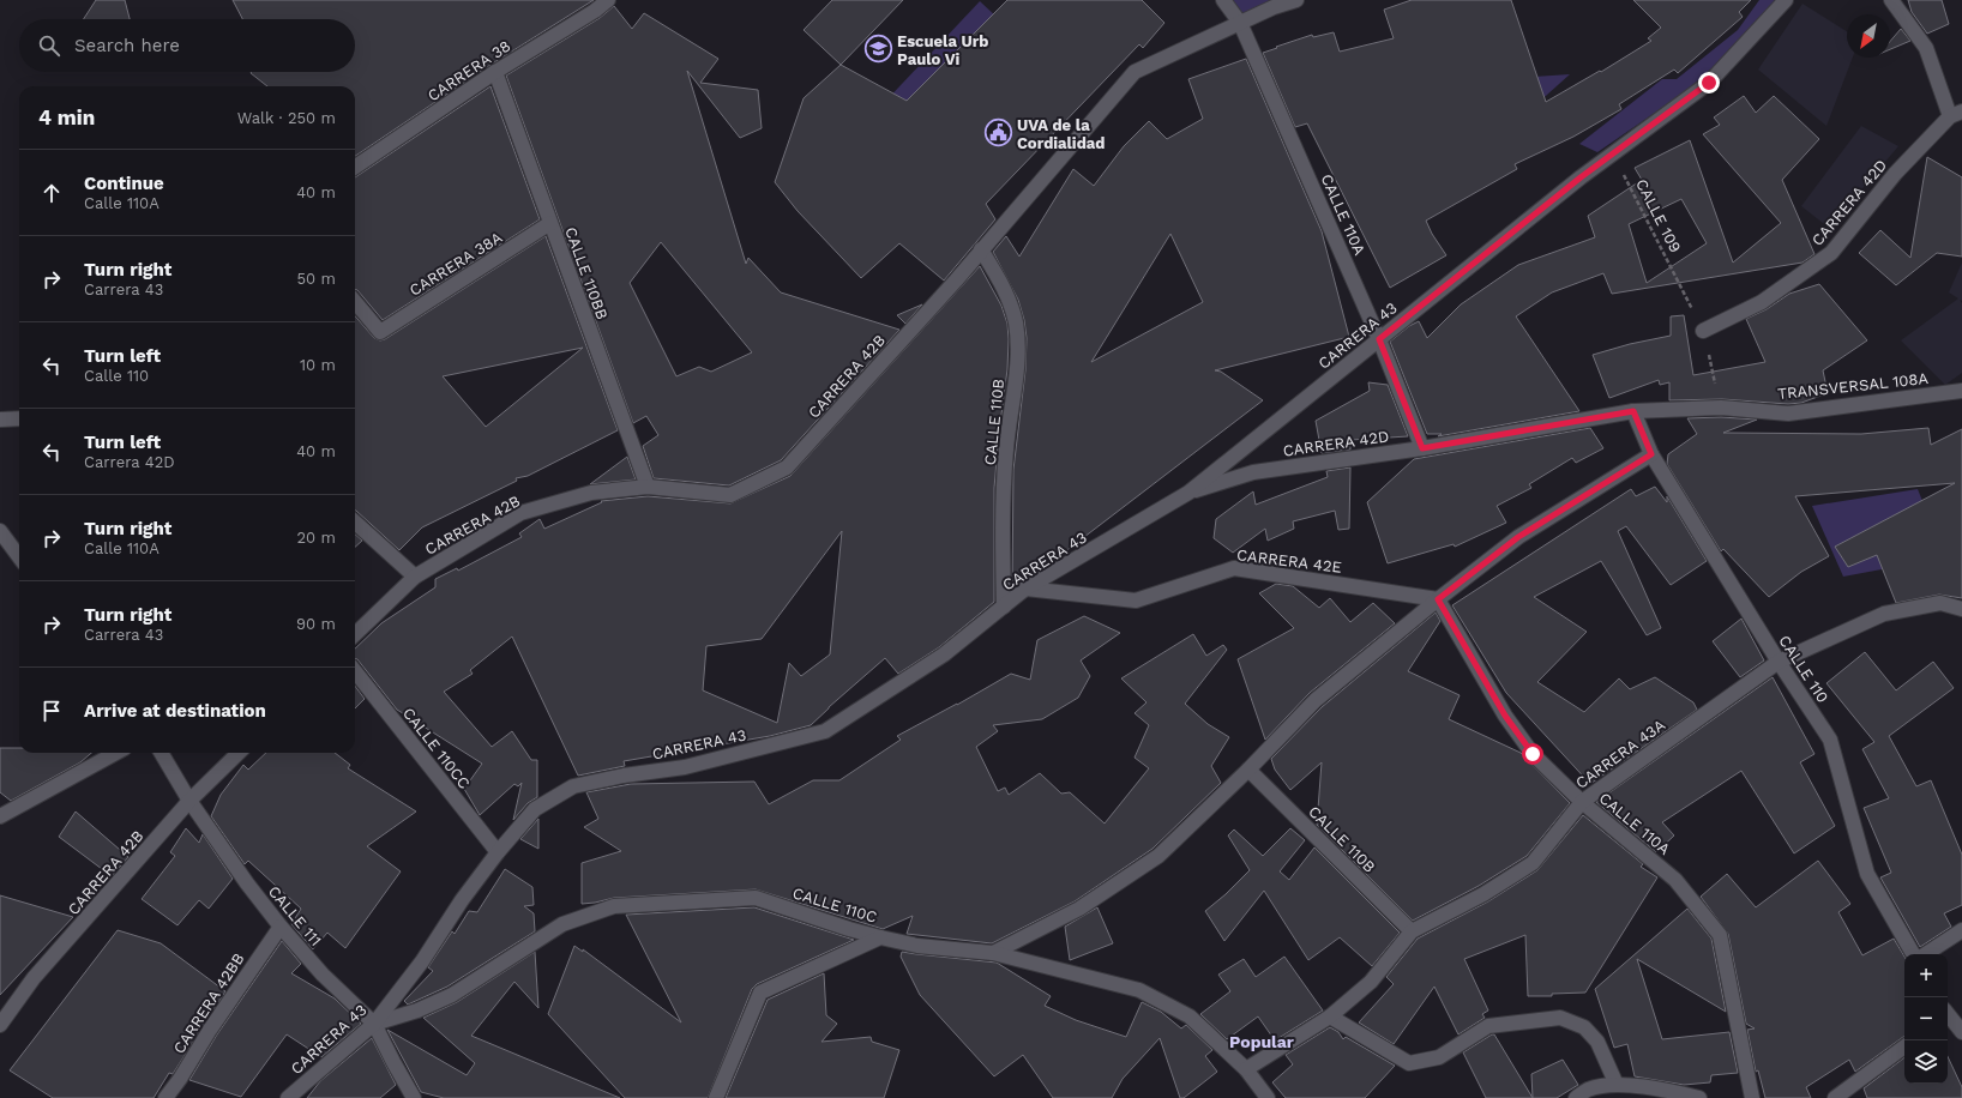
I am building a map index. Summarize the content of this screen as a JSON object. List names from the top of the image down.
{
  "streets": {
    "street": [
      "CARRERA 38",
      "CARRERA 42D",
      "CALLE 110A",
      "CARRERA 38A",
      "CALLE 110BB",
      "CARRERA 43",
      "CARRERA 42B",
      "TRANSVERSAL 108A",
      "CALLE 110B",
      "CARRERA 42E",
      "CALLE 110",
      "CALLE 110CC",
      "CARRERA 43A",
      "CALLE 110C",
      "CALLE 111",
      "CARRERA 42BB"
    ],
    "path": ["CALLE 109"]
  },
  "crossings": [
    ["CARRERA 38", "CALLE 110BB"],
    ["CARRERA 42D", "CALLE 110A"],
    ["CARRERA 42D", "CARRERA 43"],
    ["CARRERA 42D", "TRANSVERSAL 108A"],
    ["CARRERA 42D", "CALLE 110"],
    ["CALLE 110A", "CARRERA 43"],
    ["CALLE 110A", "CARRERA 42B"],
    ["CALLE 110A", "CARRERA 42E"],
    ["CALLE 110A", "CARRERA 43A"],
    ["CALLE 109", "CARRERA 43"],
    ["CARRERA 38A", "CALLE 110BB"],
    ["CALLE 110BB", "CARRERA 42B"],
    ["CARRERA 43", "CALLE 110B"],
    ["CARRERA 43", "CARRERA 42E"],
    ["CARRERA 43", "CALLE 110CC"],
    ["CARRERA 43", "CALLE 110C"],
    ["CARRERA 43", "CALLE 111"],
    ["CARRERA 42B", "CALLE 110B"],
    ["CARRERA 42B", "CALLE 111"],
    ["TRANSVERSAL 108A", "CALLE 110"],
    ["CALLE 110B", "CARRERA 43A"],
    ["CALLE 110", "CARRERA 43A"],
    ["CARRERA 43A", "CALLE 110C"],
    ["CALLE 110C", "CALLE 111"],
    ["CALLE 111", "CARRERA 42BB"]
  ],
  "districts": ["Popular"],
  "places": {
    "school or university": ["Escuela Urb Paulo Vi"],
    "public building": ["UVA de la Cordialidad"]
  },
  "north": "bottom left",
  "page": {
    "search": "Search here",
    "heading": ["4 min", "Walk · 250 m"],
    "list": [
      ["Continue", "Calle 110A", "40 m"],
      ["Turn right", "Carrera 43", "50 m"],
      ["Turn left", "Calle 110", "10 m"],
      ["Turn left", "Carrera 42D", "40 m"],
      ["Turn right", "Calle 110A", "20 m"],
      ["Turn right", "Carrera 43", "90 m"],
      "Arrive at destination"
    ],
    "map_buttons": ["+", "−"]
  }
}
